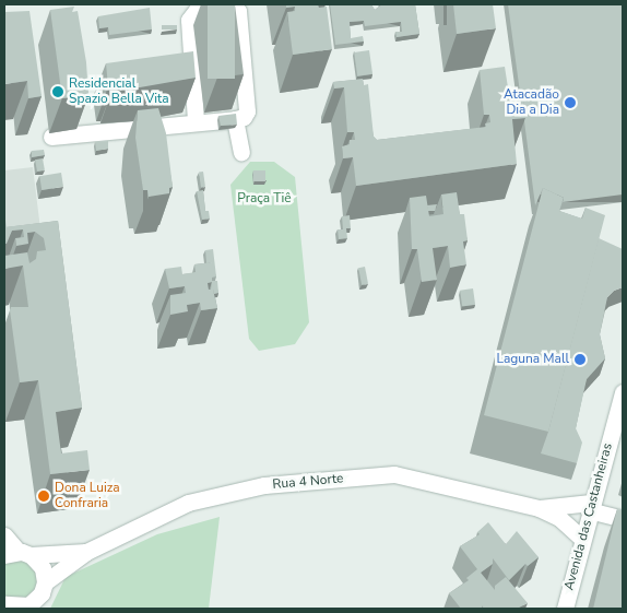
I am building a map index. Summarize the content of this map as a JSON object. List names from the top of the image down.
{
  "streets": {
    "street": ["Rua 4 Norte", "Avenida das Castanheiras"]
  },
  "crossings": [
    ["Rua 4 Norte", "Avenida das Castanheiras"]
  ],
  "parks": ["Praça Tiê"],
  "places": [
    "Residencial Spazio Bella Vita",
    "Atacadão Dia a Dia",
    "Laguna Mall",
    "Dona Luiza Confraria"
  ]
}
